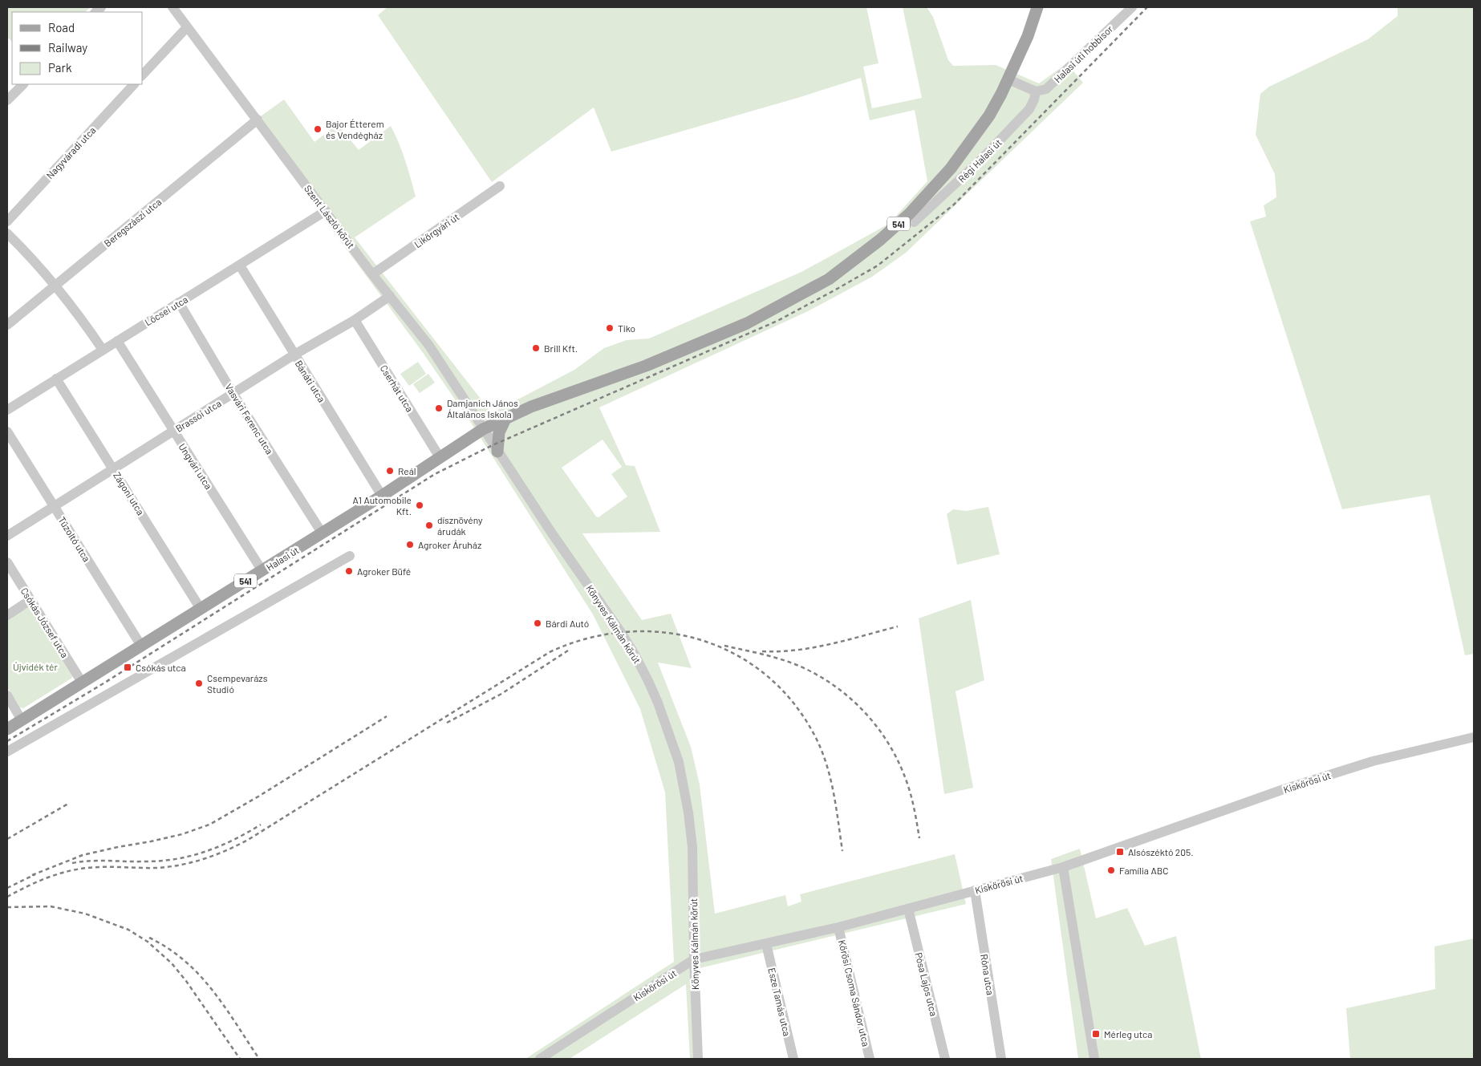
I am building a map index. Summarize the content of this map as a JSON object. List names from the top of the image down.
{
  "streets": {
    "main road": ["541", "Halasi út"],
    "street": [
      "Halasi úti hobbisor",
      "Nagyváradi utca",
      "Régi Halasi út",
      "Szent László körút",
      "Beregszászi utca",
      "Likőrgyári út",
      "Lőcsei utca",
      "Bánáti utca",
      "Cserhát utca",
      "Brassói utca",
      "Vasvári Ferenc utca",
      "Ungvári utca",
      "Zágoni utca",
      "Tűzoltó utca",
      "Csókás József utca",
      "Könyves Kálmán körút",
      "Kiskőrösi út",
      "Róna utca",
      "Pósa Lajos utca",
      "Kőrösi Csoma Sándor utca",
      "Esze Tamás utca"
    ]
  },
  "crossings": [
    ["Halasi úti hobbisor", "Régi Halasi út"],
    ["Szent László körút", "Beregszászi utca"],
    ["Szent László körút", "Likőrgyári út"],
    ["Szent László körút", "Lőcsei utca"],
    ["Szent László körút", "Brassói utca"],
    ["Szent László körút", "Halasi út"],
    ["Szent László körút", "Könyves Kálmán körút"],
    ["541", "Halasi út"],
    ["Lőcsei utca", "Bánáti utca"],
    ["Lőcsei utca", "Vasvári Ferenc utca"],
    ["Lőcsei utca", "Ungvári utca"],
    ["Lőcsei utca", "Zágoni utca"],
    ["Bánáti utca", "Brassói utca"],
    ["Bánáti utca", "Halasi út"],
    ["Cserhát utca", "Brassói utca"],
    ["Cserhát utca", "Halasi út"],
    ["Brassói utca", "Vasvári Ferenc utca"],
    ["Brassói utca", "Ungvári utca"],
    ["Brassói utca", "Zágoni utca"],
    ["Brassói utca", "Tűzoltó utca"],
    ["Vasvári Ferenc utca", "Halasi út"],
    ["Ungvári utca", "Halasi út"],
    ["Zágoni utca", "Halasi út"],
    ["Tűzoltó utca", "Halasi út"],
    ["Halasi út", "Csókás József utca"],
    ["Halasi út", "Könyves Kálmán körút"],
    ["Könyves Kálmán körút", "Kiskőrösi út"],
    ["Kiskőrösi út", "Róna utca"],
    ["Kiskőrösi út", "Pósa Lajos utca"],
    ["Kiskőrösi út", "Kőrösi Csoma Sándor utca"],
    ["Kiskőrösi út", "Esze Tamás utca"]
  ],
  "parks": ["Újvidék tér"],
  "places": {
    "other": [
      "Bajor Étterem és Vendégház",
      "Tiko",
      "Brill Kft.",
      "Damjanich János Általános Iskola",
      "Reál",
      "A1 Automobile Kft.",
      "dísznövény árudák",
      "Agroker Áruház",
      "Agroker Büfé",
      "Bárdi Autó",
      "Csempevarázs Studió",
      "Família ABC"
    ],
    "transit": ["Csókás utca", "Alsószéktó 205.", "Mérleg utca"]
  },
  "legend": ["Road", "Railway", "Park"]
}
